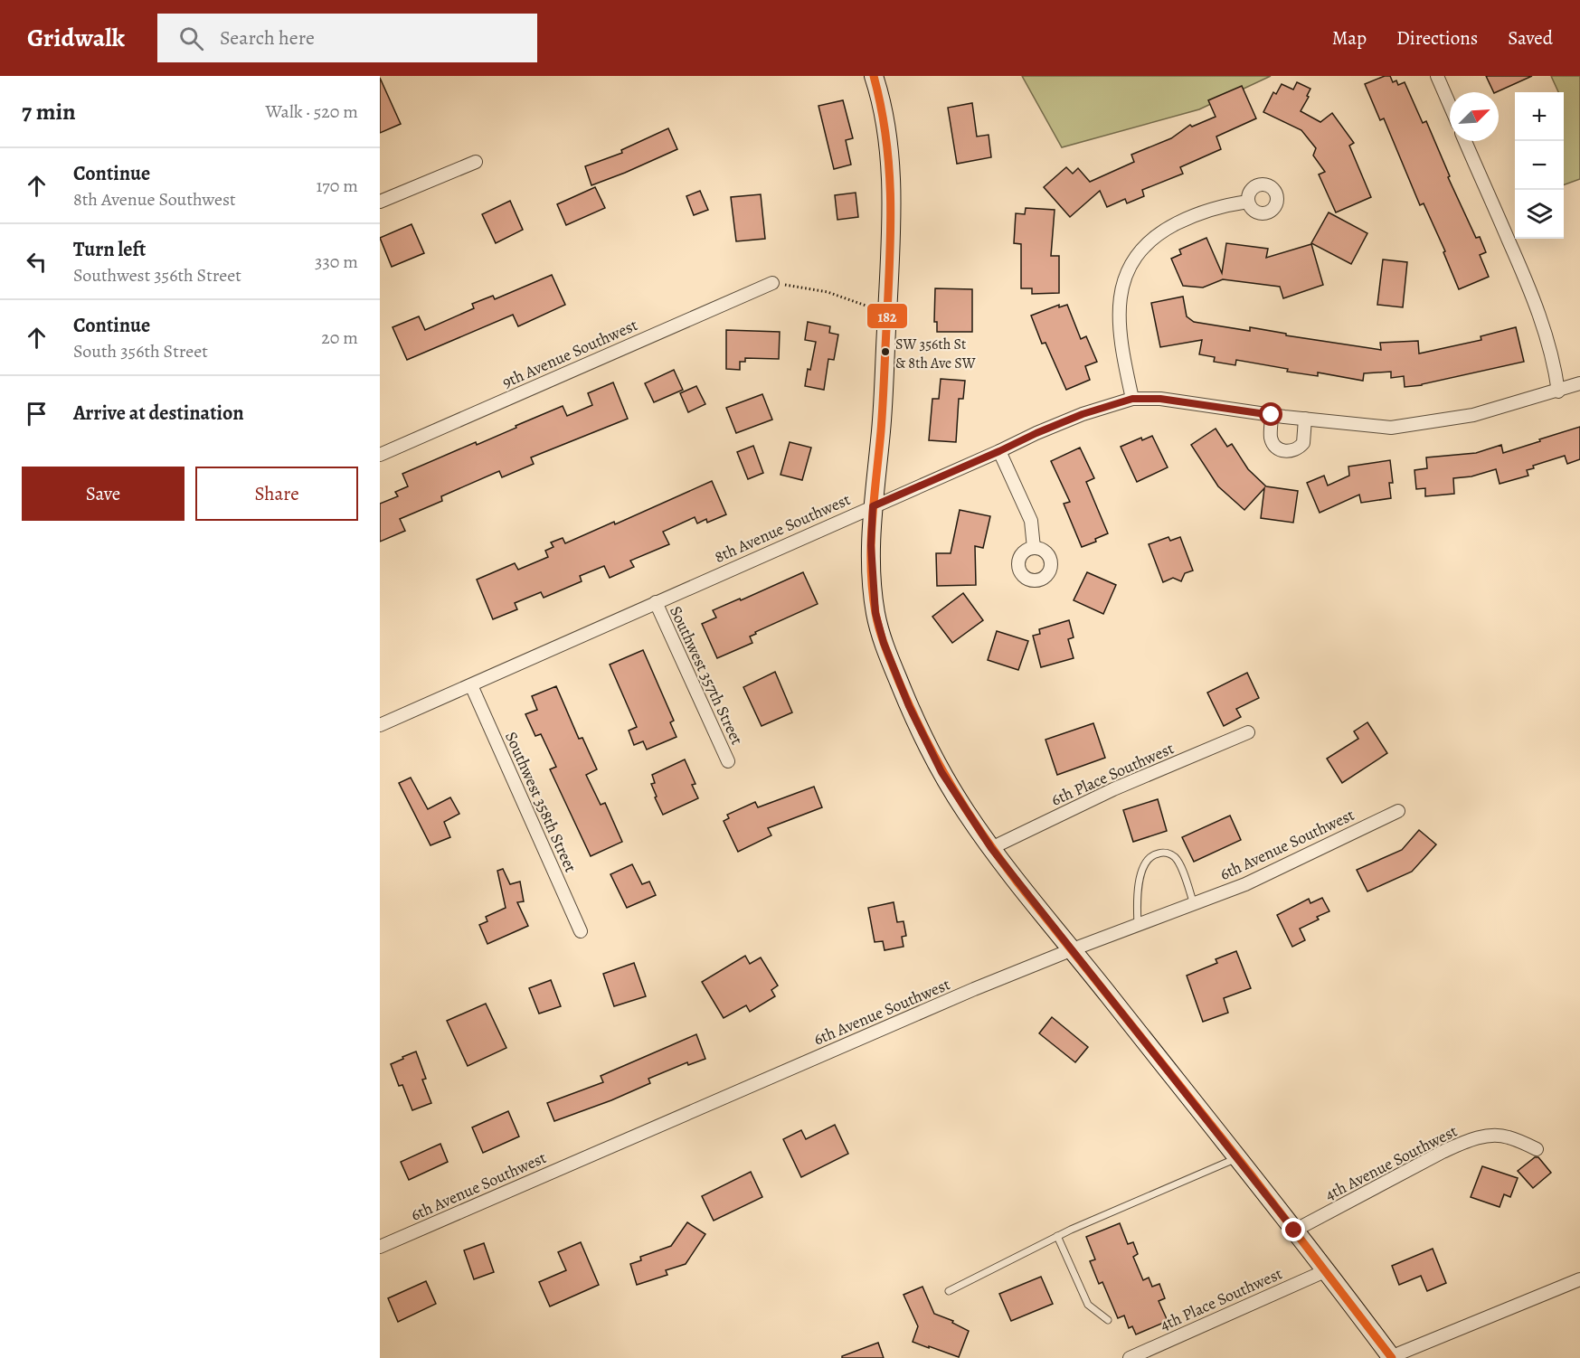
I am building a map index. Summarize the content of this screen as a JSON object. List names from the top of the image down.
{
  "streets": {
    "street": [
      "9th Avenue Southwest",
      "8th Avenue Southwest",
      "Southwest 357th Street",
      "6th Place Southwest",
      "Southwest 358th Street",
      "6th Avenue Southwest",
      "4th Avenue Southwest",
      "4th Place Southwest"
    ]
  },
  "crossings": [
    ["8th Avenue Southwest", "Southwest 357th Street"],
    ["8th Avenue Southwest", "Southwest 358th Street"]
  ],
  "places": ["SW 356th St & 8th Ave SW"],
  "lines": ["transit line 182"],
  "north": "top right",
  "page": {
    "header": "Gridwalk",
    "search": "Search here",
    "nav": ["Map", "Directions", "Saved"],
    "heading": ["7 min", "Walk · 520 m"],
    "map_buttons": ["+", "−"],
    "list": [
      ["Continue", "8th Avenue Southwest", "170 m"],
      ["Turn left", "Southwest 356th Street", "330 m"],
      ["Continue", "South 356th Street", "20 m"],
      "Arrive at destination"
    ],
    "buttons": ["Save", "Share"]
  }
}
